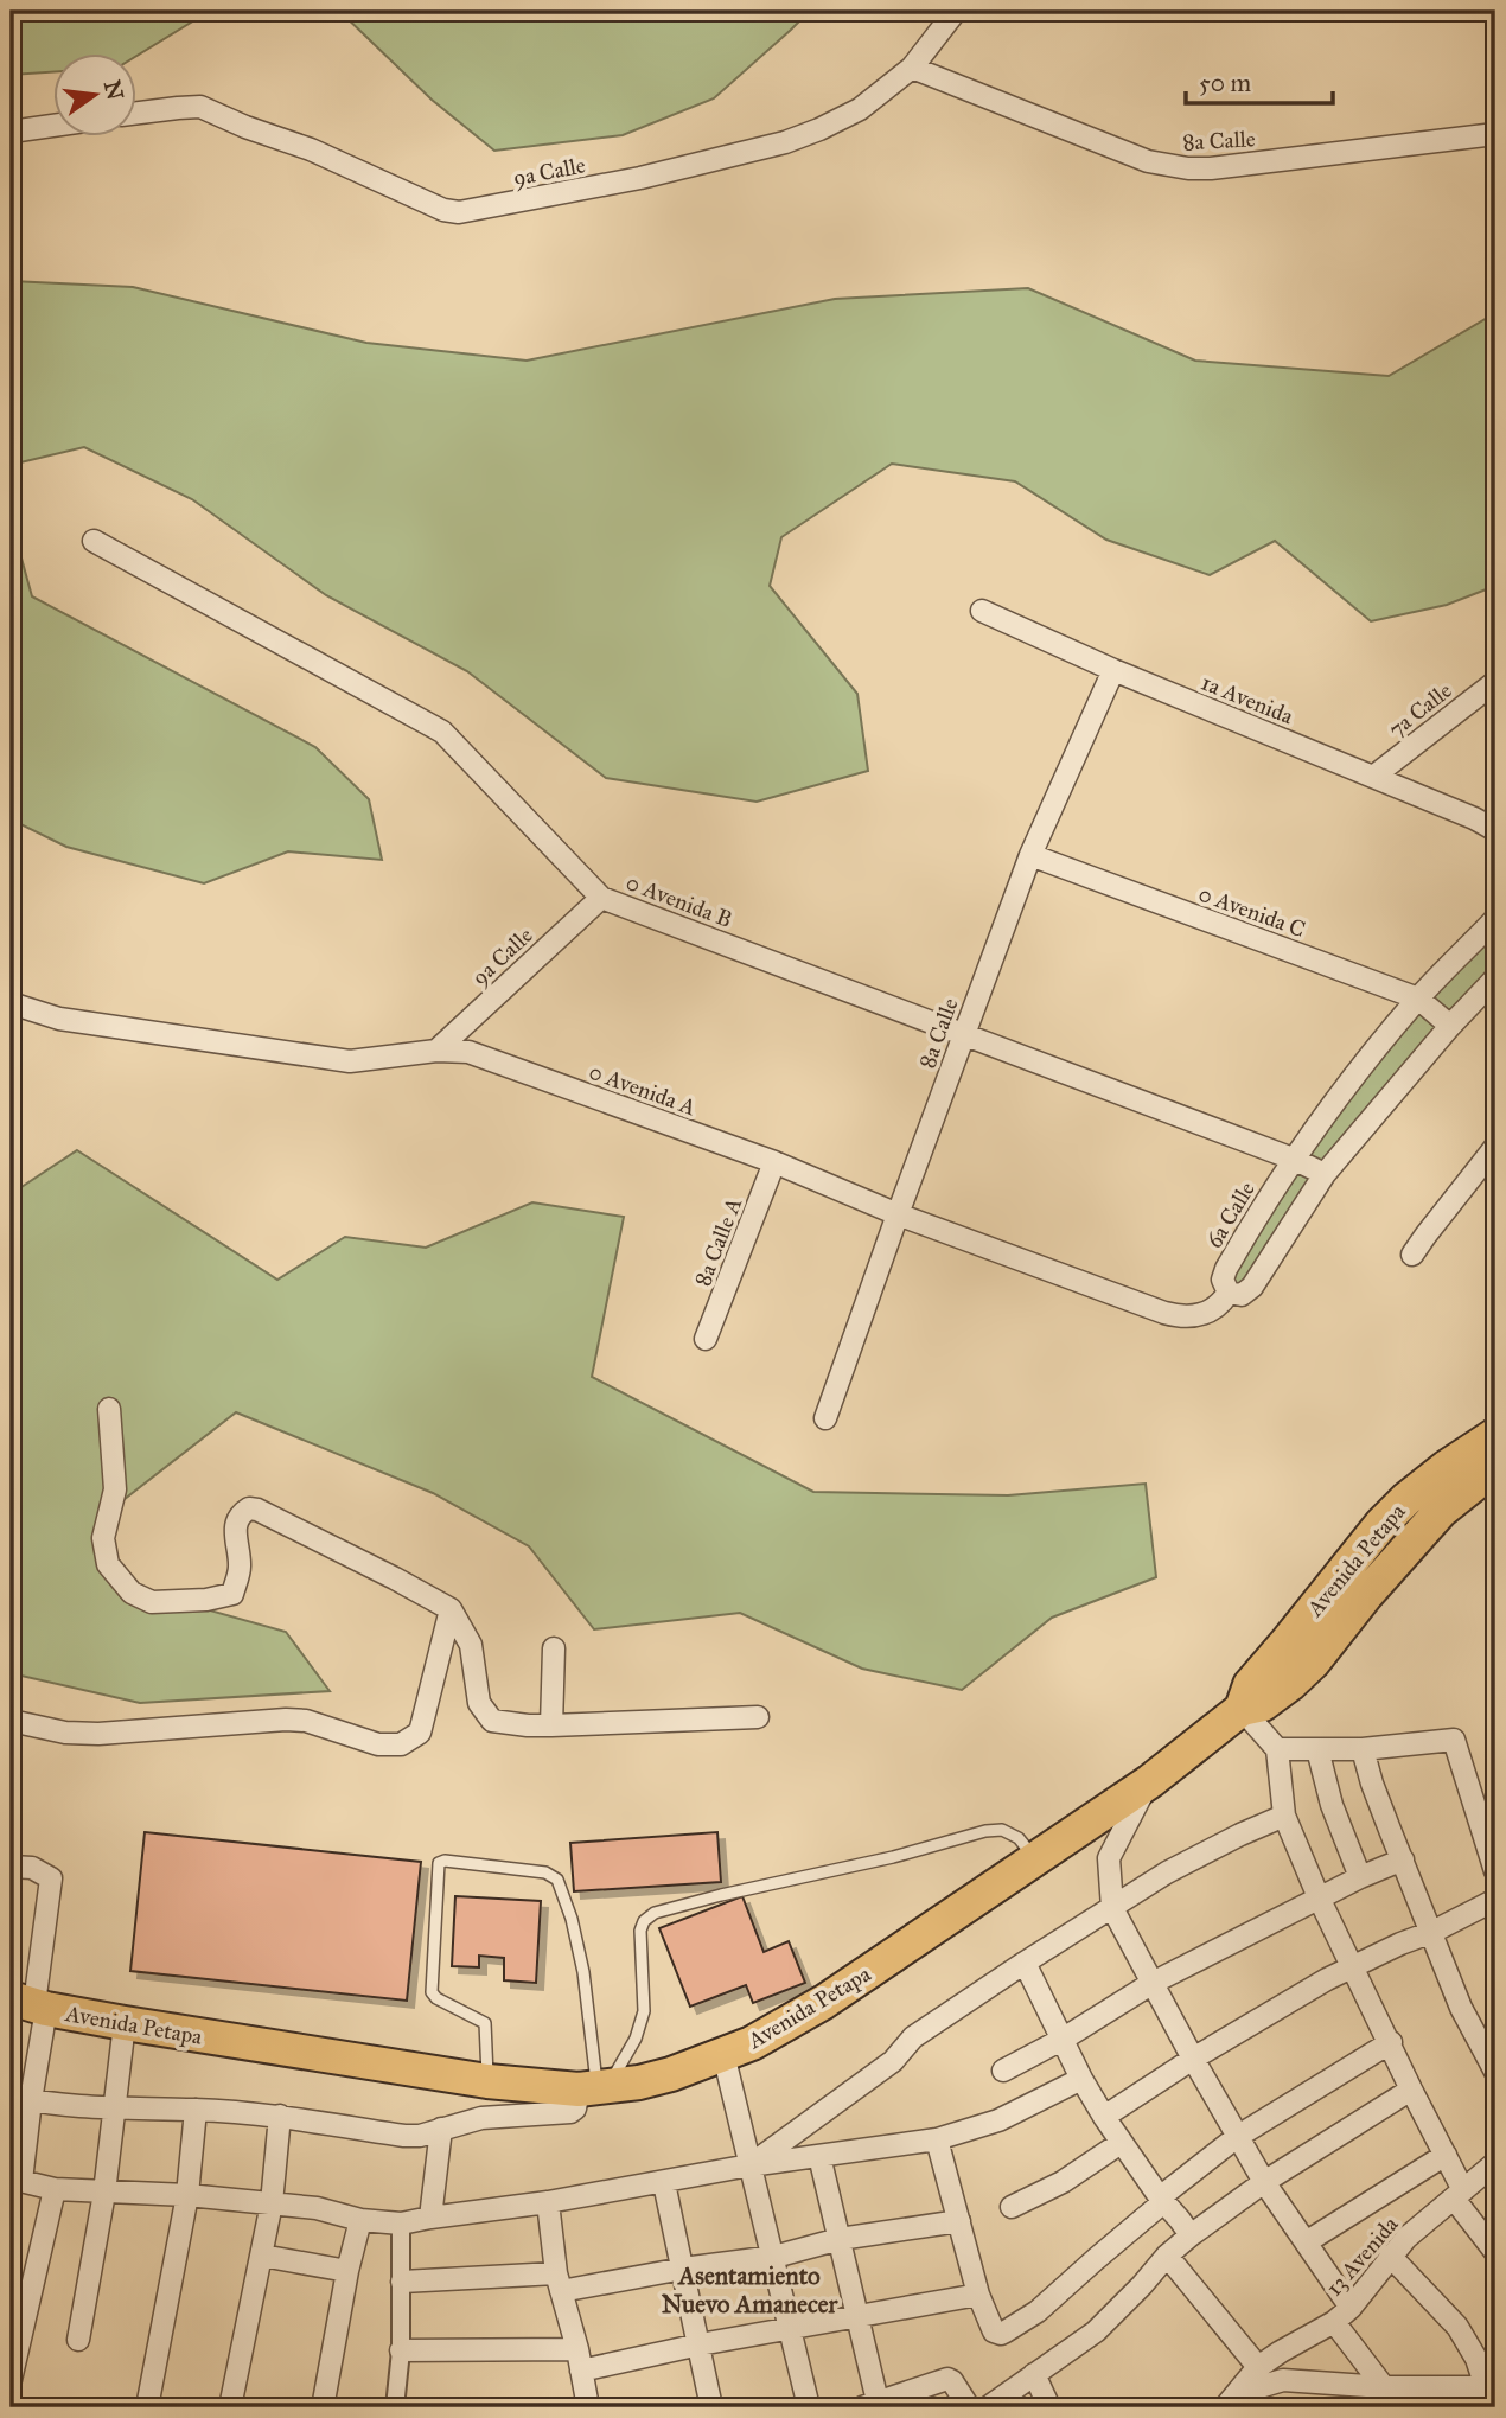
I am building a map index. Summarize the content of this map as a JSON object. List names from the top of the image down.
{
  "streets": {
    "main road": ["Avenida Petapa"],
    "street": [
      "8a Calle",
      "9a Calle",
      "1a Avenida",
      "7a Calle",
      "0 Avenida B",
      "0 Avenida C",
      "0 Avenida A",
      "6a Calle",
      "8a Calle A",
      "13 Avenida"
    ]
  },
  "crossings": [
    ["8a Calle", "9a Calle"],
    ["8a Calle", "1a Avenida"],
    ["8a Calle", "0 Avenida B"],
    ["8a Calle", "0 Avenida C"],
    ["8a Calle", "0 Avenida A"],
    ["9a Calle", "0 Avenida B"],
    ["9a Calle", "0 Avenida A"],
    ["1a Avenida", "7a Calle"],
    ["0 Avenida B", "6a Calle"],
    ["0 Avenida C", "6a Calle"],
    ["0 Avenida A", "6a Calle"],
    ["0 Avenida A", "8a Calle A"]
  ],
  "districts": ["Asentamiento Nuevo Amanecer"],
  "scale_bar": "50 m",
  "north": "right"
}
